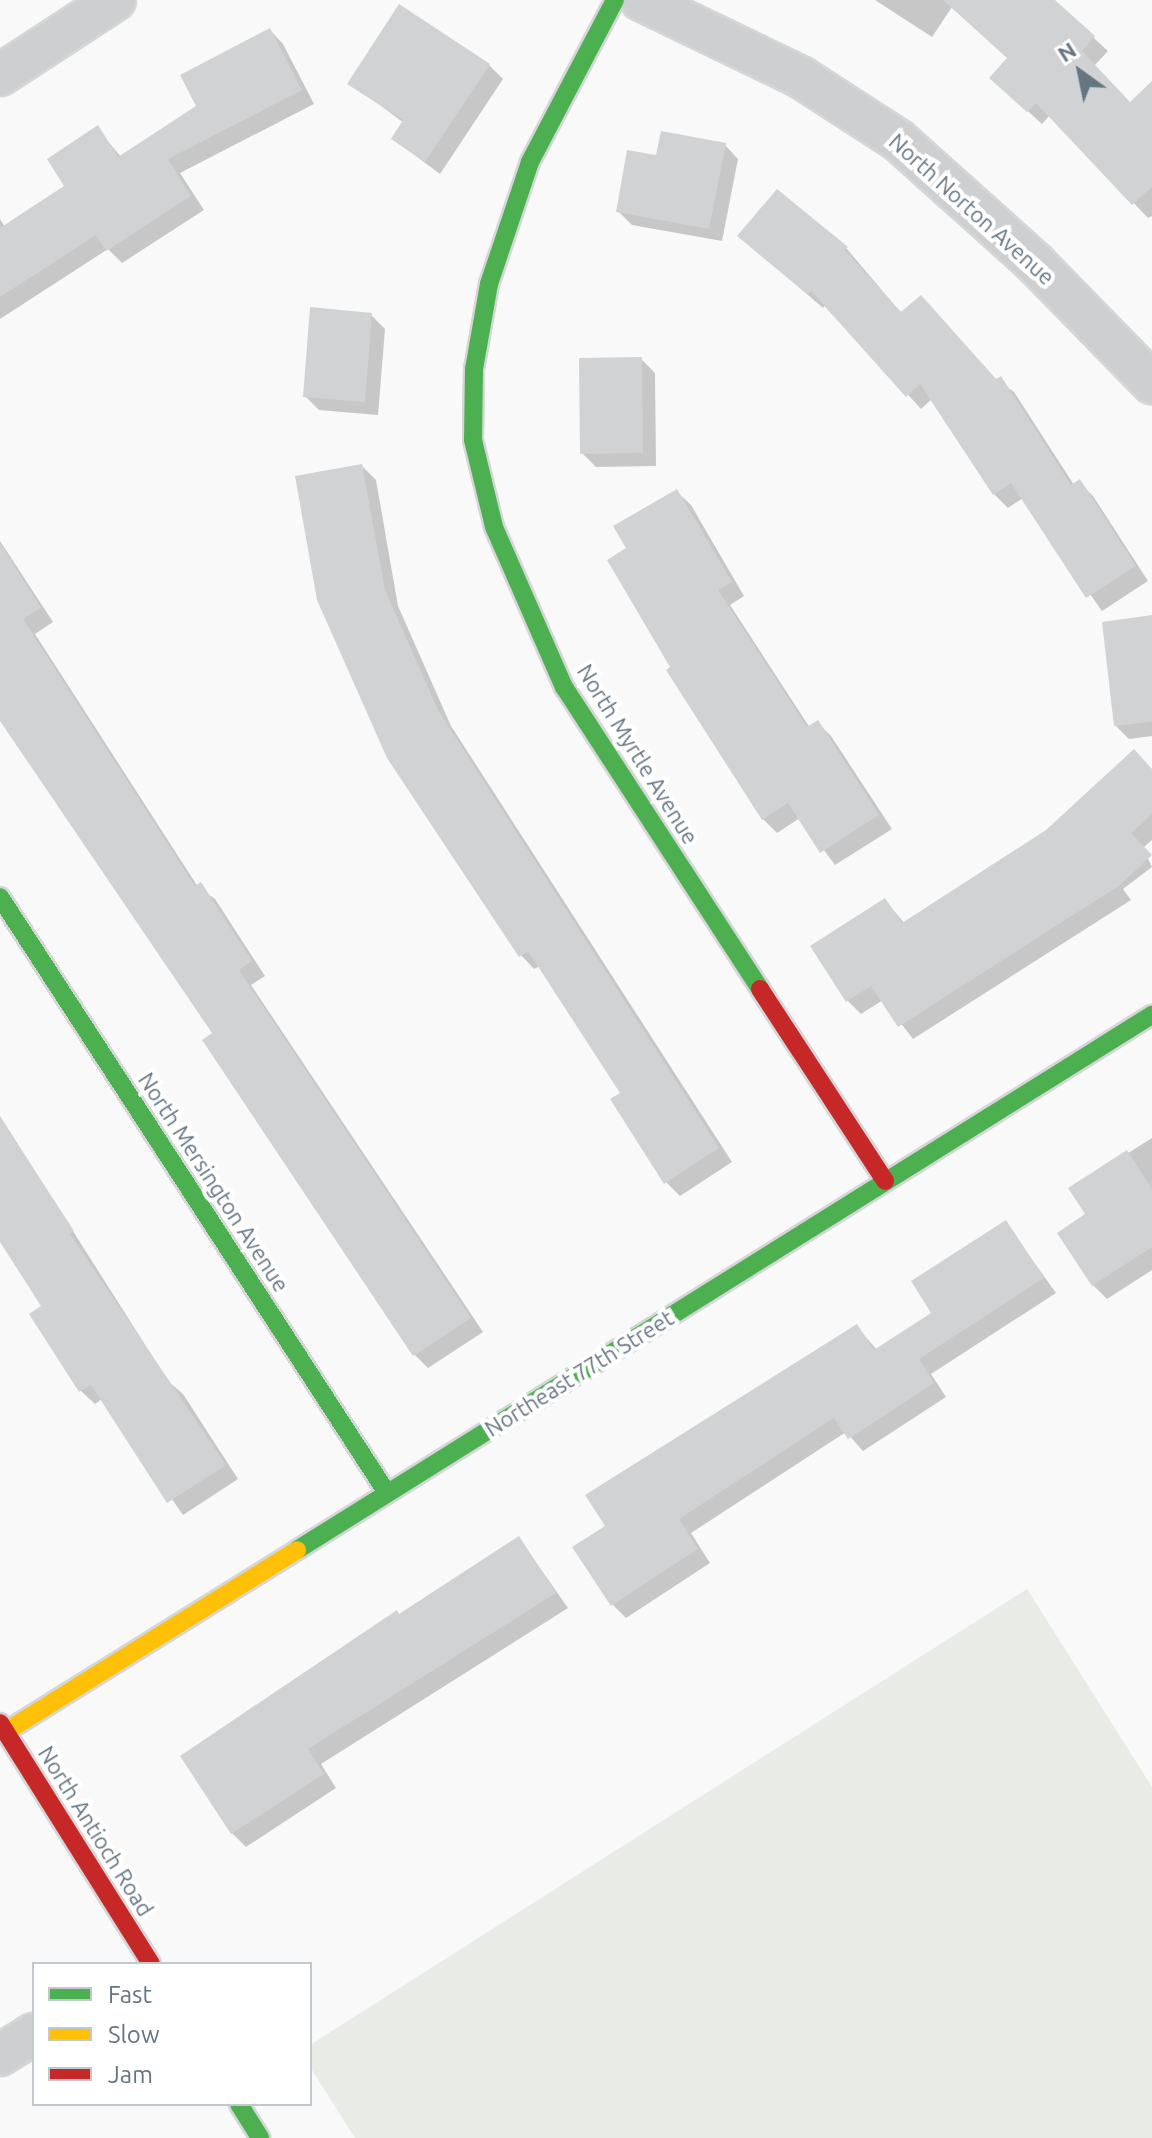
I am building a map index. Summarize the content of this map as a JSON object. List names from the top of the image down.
{
  "streets": {
    "street": [
      "North Norton Avenue",
      "North Myrtle Avenue",
      "North Mersington Avenue",
      "Northeast 77th Street",
      "North Antioch Road"
    ]
  },
  "crossings": [
    ["North Myrtle Avenue", "Northeast 77th Street"],
    ["North Mersington Avenue", "Northeast 77th Street"],
    ["Northeast 77th Street", "North Antioch Road"]
  ],
  "legend": ["Fast", "Slow", "Jam"],
  "north": "top left"
}
